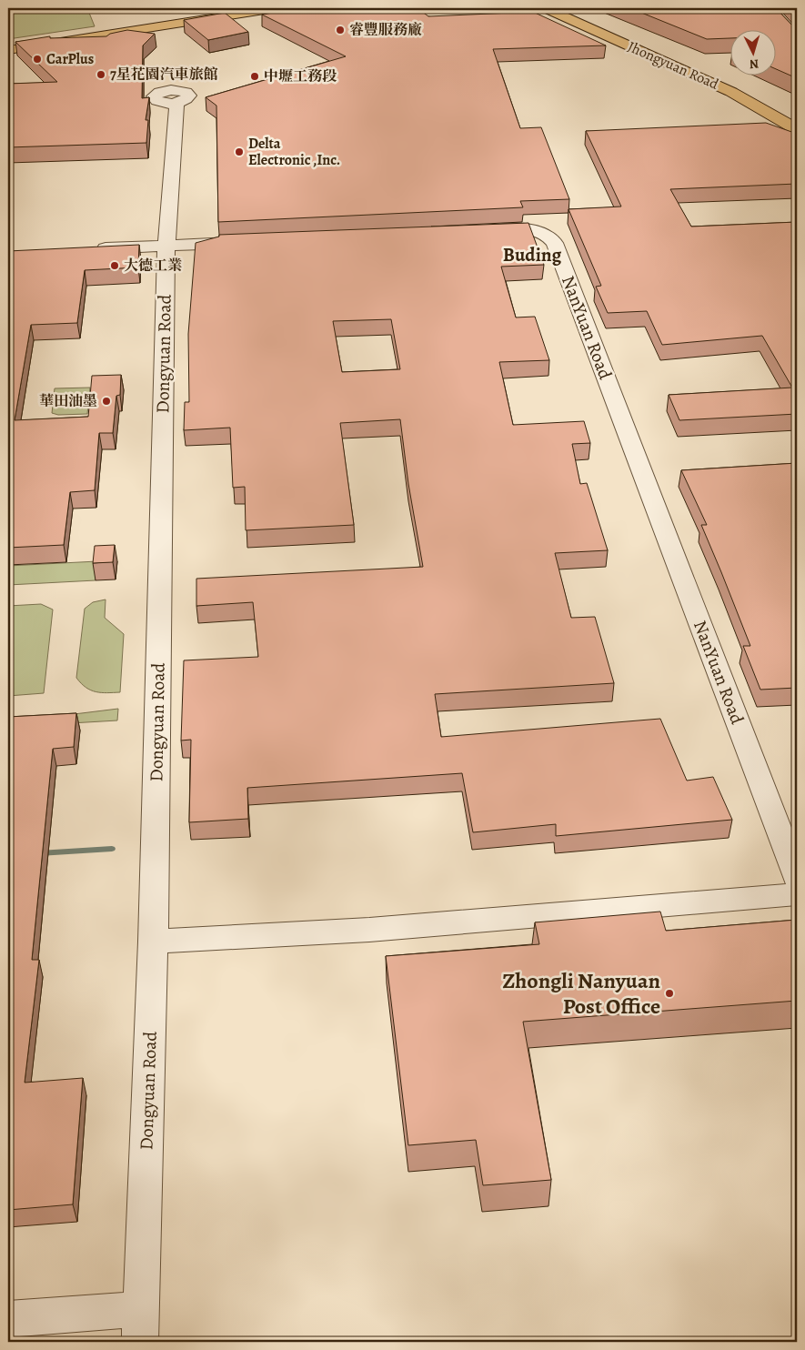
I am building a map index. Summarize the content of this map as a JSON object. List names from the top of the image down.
{
  "streets": {
    "main road": ["Jhongyuan Road"],
    "street": ["NanYuan Road", "Dongyuan Road"]
  },
  "districts": ["Buding"],
  "places": [
    "睿豐服務廠",
    "CarPlus",
    "7星花園汽車旅館",
    "中壢工務段",
    "Delta Electronic ,Inc.",
    "大德工業",
    "華田油墨",
    "Zhongli Nanyuan Post Office"
  ],
  "north": "bottom"
}
